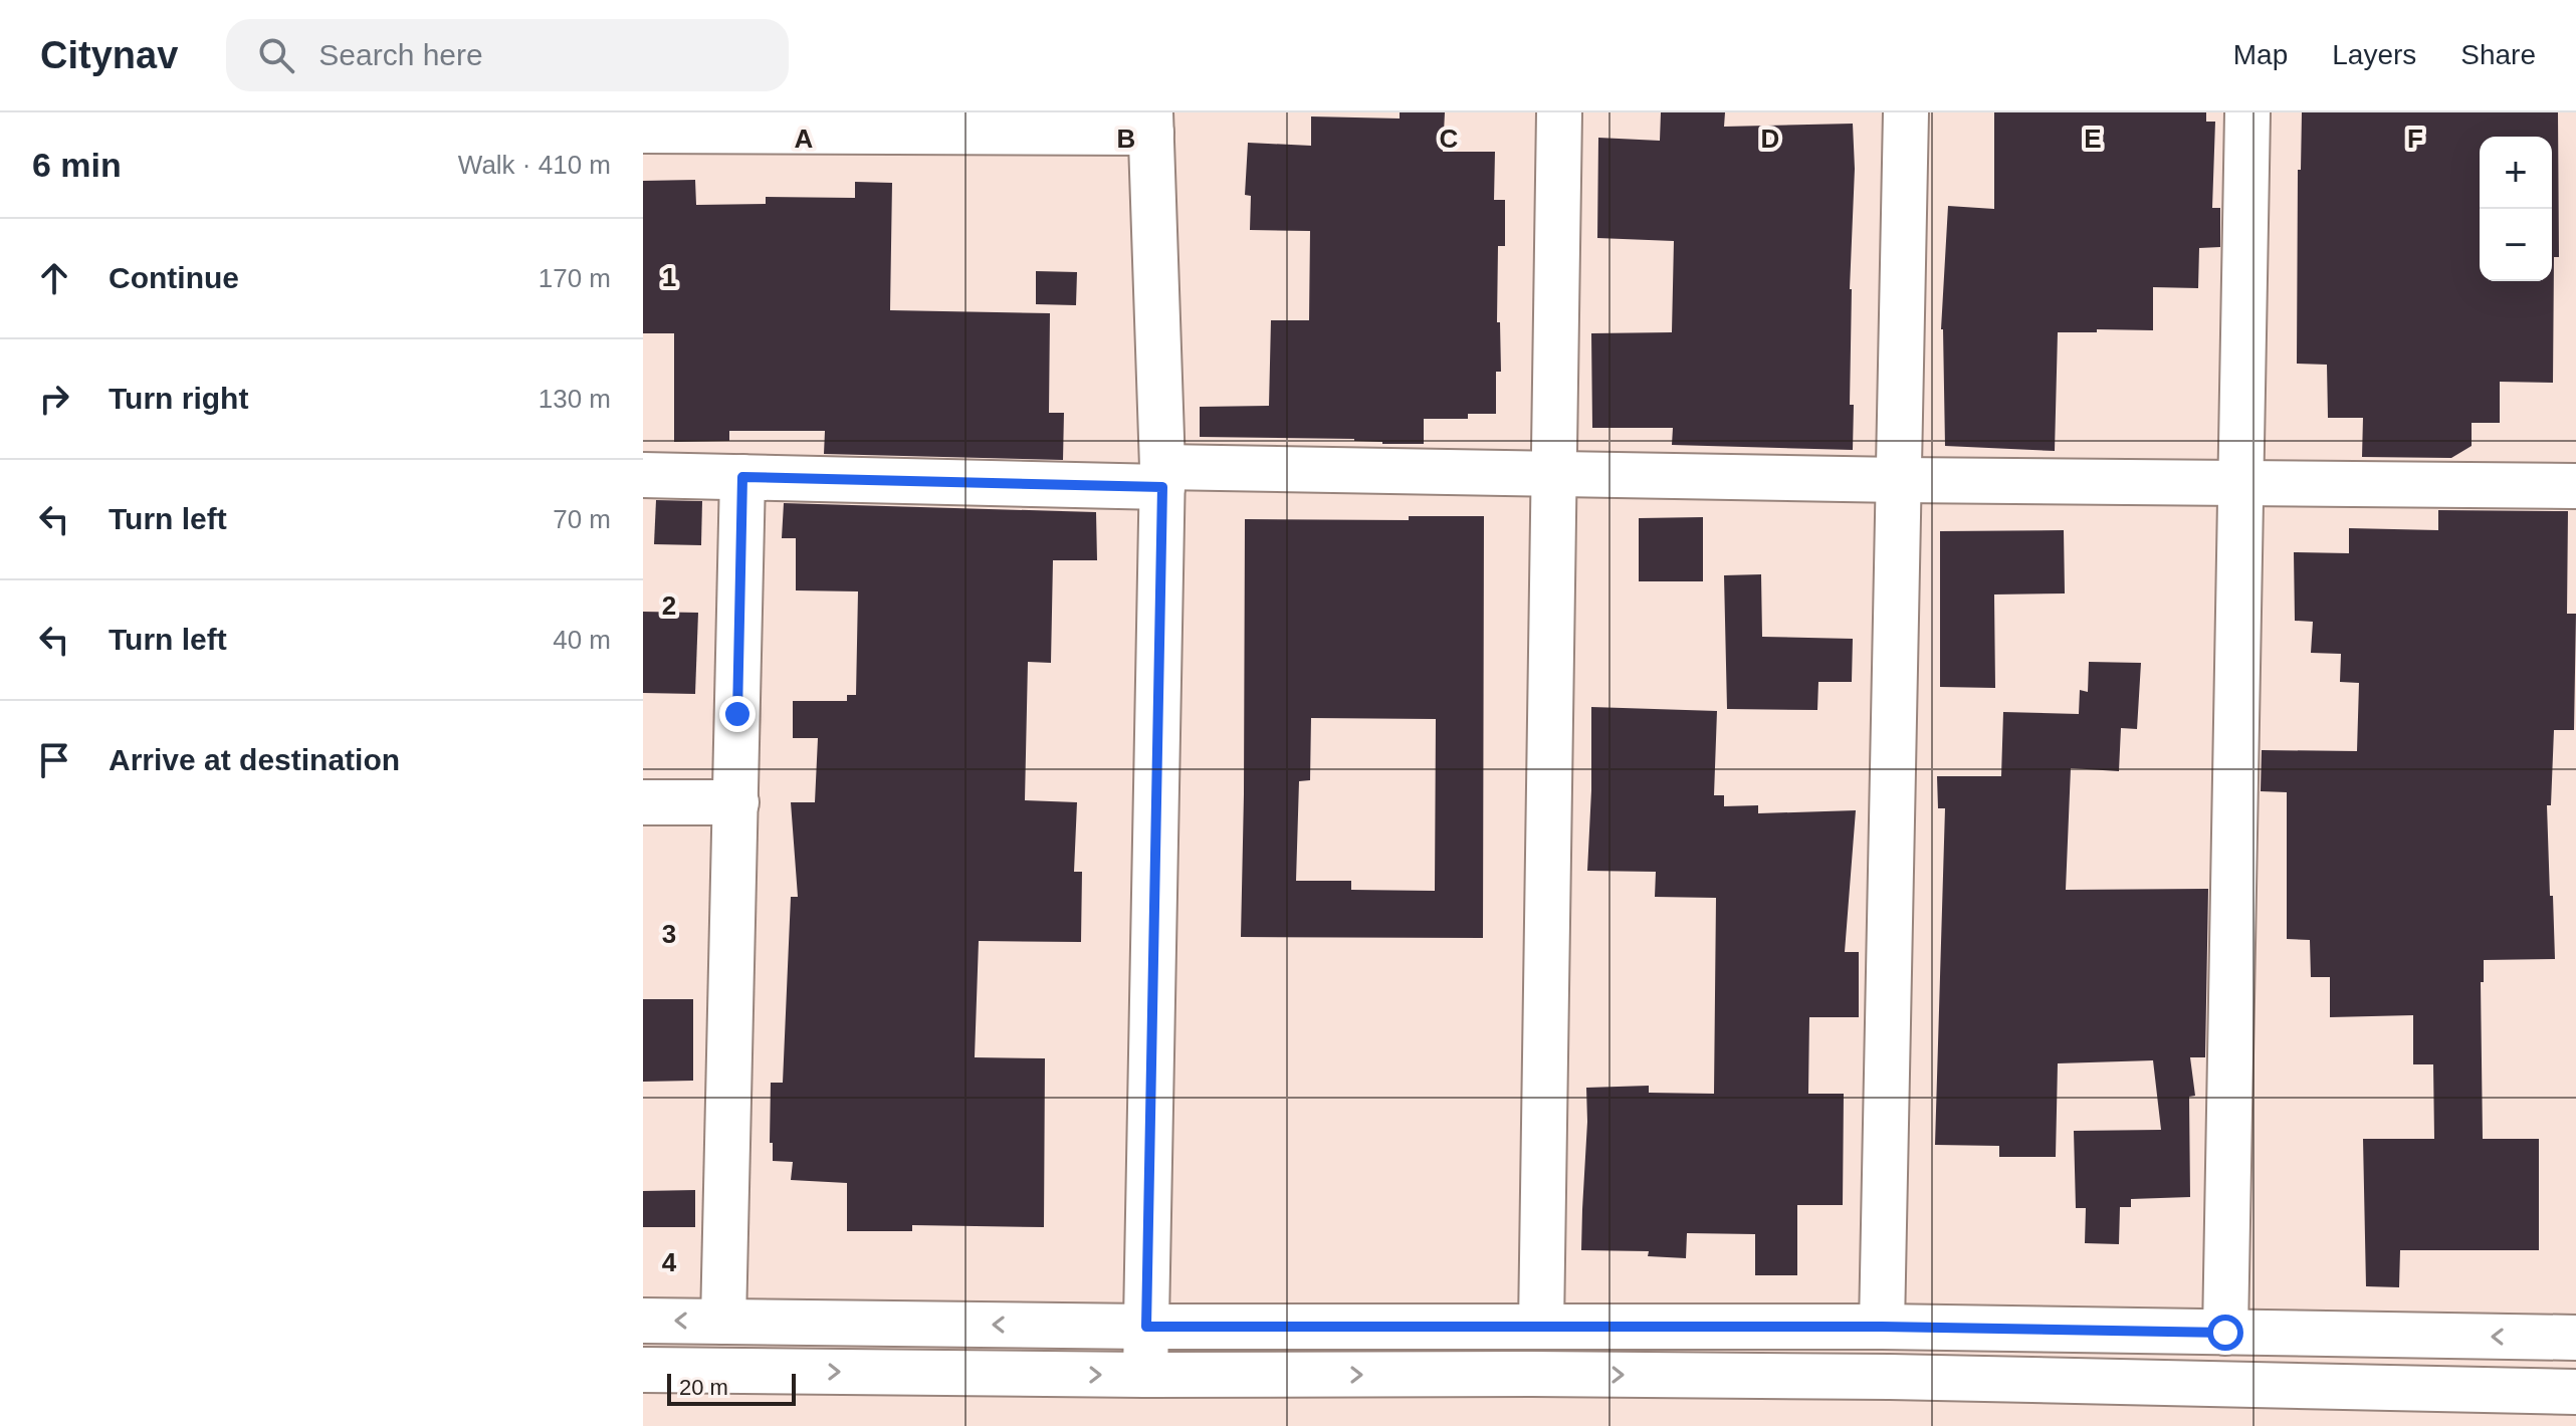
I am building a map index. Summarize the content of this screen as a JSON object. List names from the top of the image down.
{
  "scale_bar": "20 m",
  "page": {
    "header": "Citynav",
    "search": "Search here",
    "nav": ["Map", "Layers", "Share"],
    "heading": ["6 min", "Walk · 410 m"],
    "map_buttons": ["+", "−"],
    "list": [
      ["Continue", "170 m"],
      ["Turn right", "130 m"],
      ["Turn left", "70 m"],
      ["Turn left", "40 m"],
      "Arrive at destination"
    ],
    "scale": "20 m"
  },
  "grid": {
    "columns": [
      "A",
      "B",
      "C",
      "D",
      "E",
      "F"
    ],
    "rows": [
      "1",
      "2",
      "3",
      "4"
    ]
  }
}
